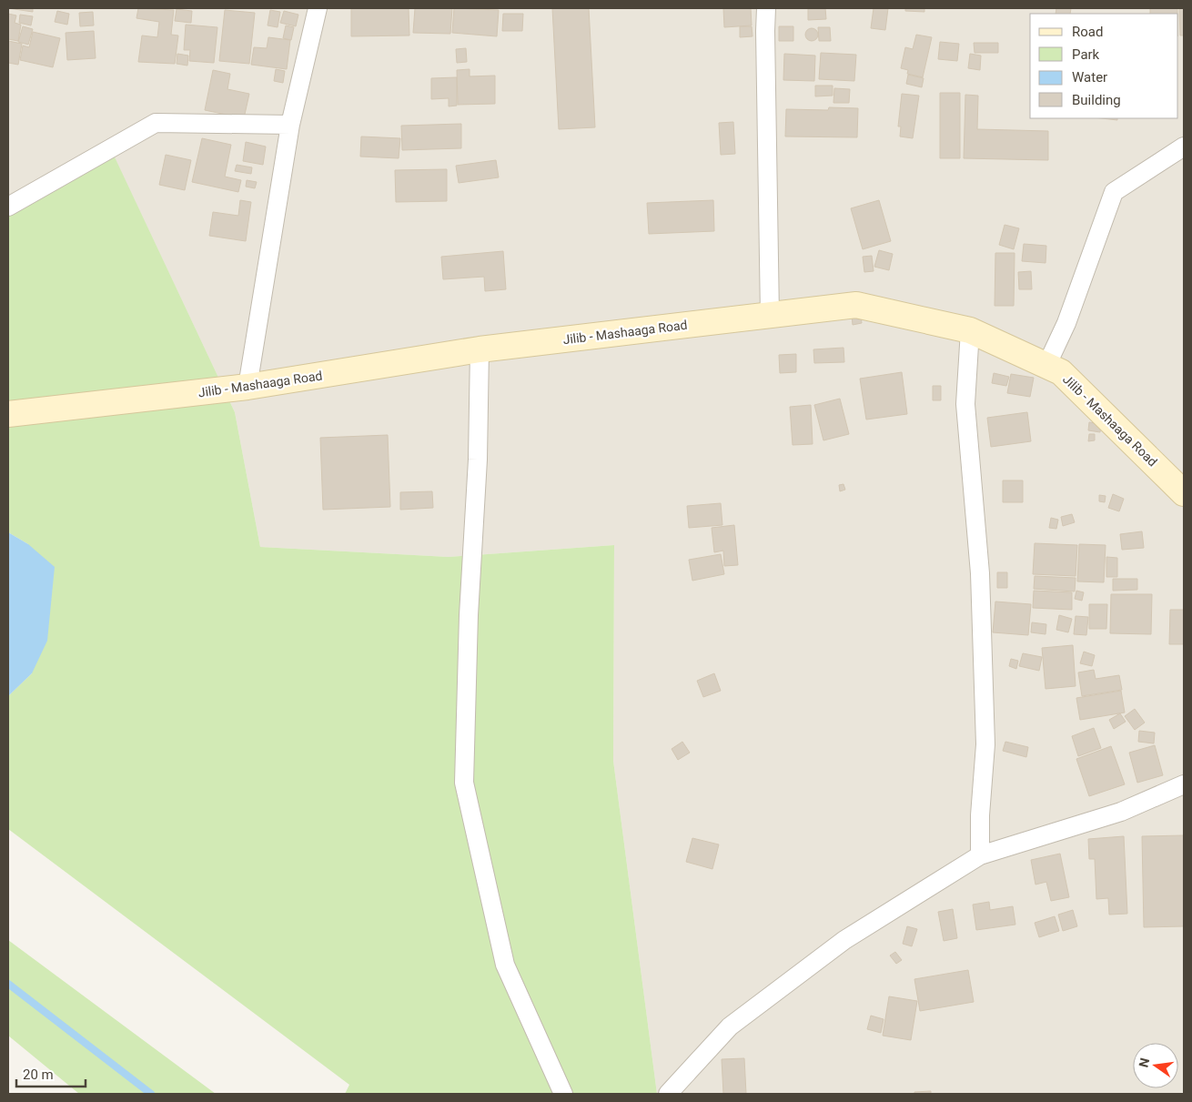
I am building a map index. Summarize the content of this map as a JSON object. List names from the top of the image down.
{
  "streets": {
    "main road": ["Jilib - Mashaaga Road"]
  },
  "legend": [
    "Road",
    "Park",
    "Water",
    "Building"
  ],
  "scale_bar": "20 m",
  "north": "left"
}
